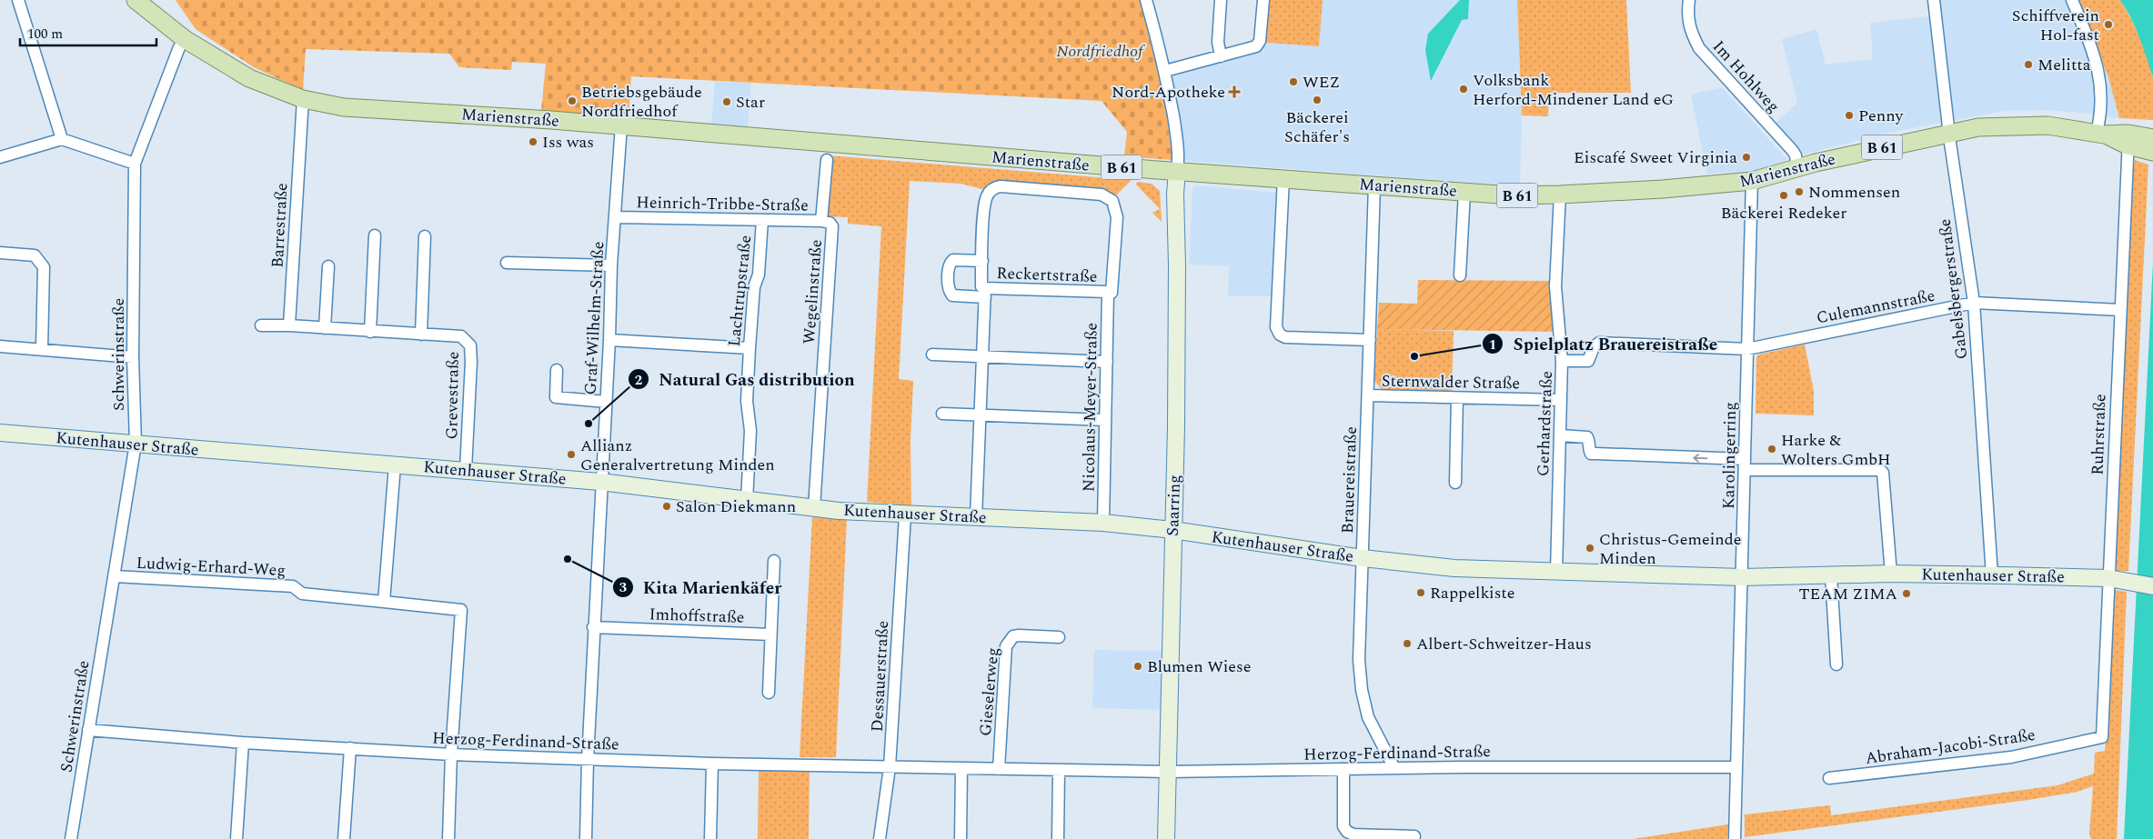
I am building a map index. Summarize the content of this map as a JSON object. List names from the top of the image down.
{
  "streets": {
    "main road": ["Marienstraße", "B 61"],
    "street": [
      "Im Hohlweg",
      "Heinrich-Tribbe-Straße",
      "Barrestraße",
      "Reckertstraße",
      "Gabelsbergerstraße",
      "Lachtrupstraße",
      "Wegelinstraße",
      "Culemannstraße",
      "Graf-Wilhelm-Straße",
      "Schwerinstraße",
      "Sternwalder Straße",
      "Grevestraße",
      "Nicolaus-Meyer-Straße",
      "Gerhardstraße",
      "Ruhrstraße",
      "Kutenhauser Straße",
      "Karolingerring",
      "Brauereistraße",
      "Saarring",
      "Ludwig-Erhard-Weg",
      "Imhoffstraße",
      "Dessauerstraße",
      "Gieselerweg",
      "Herzog-Ferdinand-Straße",
      "Abraham-Jacobi-Straße"
    ]
  },
  "crossings": [
    ["Im Hohlweg", "Marienstraße"],
    ["Marienstraße", "Barrestraße"],
    ["Marienstraße", "Gabelsbergerstraße"],
    ["Marienstraße", "Graf-Wilhelm-Straße"],
    ["Marienstraße", "Schwerinstraße"],
    ["Marienstraße", "Gerhardstraße"],
    ["Marienstraße", "Ruhrstraße"],
    ["Marienstraße", "Karolingerring"],
    ["Marienstraße", "Brauereistraße"],
    ["Marienstraße", "Saarring"],
    ["Heinrich-Tribbe-Straße", "Lachtrupstraße"],
    ["Heinrich-Tribbe-Straße", "Wegelinstraße"],
    ["Heinrich-Tribbe-Straße", "Graf-Wilhelm-Straße"],
    ["Barrestraße", "Grevestraße"],
    ["Reckertstraße", "Nicolaus-Meyer-Straße"],
    ["Gabelsbergerstraße", "Culemannstraße"],
    ["Gabelsbergerstraße", "Kutenhauser Straße"],
    ["Lachtrupstraße", "Kutenhauser Straße"],
    ["Wegelinstraße", "Kutenhauser Straße"],
    ["Culemannstraße", "Gerhardstraße"],
    ["Culemannstraße", "Ruhrstraße"],
    ["Culemannstraße", "Karolingerring"],
    ["Graf-Wilhelm-Straße", "Kutenhauser Straße"],
    ["Graf-Wilhelm-Straße", "Imhoffstraße"],
    ["Graf-Wilhelm-Straße", "Herzog-Ferdinand-Straße"],
    ["Schwerinstraße", "Kutenhauser Straße"],
    ["Schwerinstraße", "Ludwig-Erhard-Weg"],
    ["Schwerinstraße", "Herzog-Ferdinand-Straße"],
    ["Sternwalder Straße", "Gerhardstraße"],
    ["Sternwalder Straße", "Brauereistraße"],
    ["Grevestraße", "Kutenhauser Straße"],
    ["Nicolaus-Meyer-Straße", "Kutenhauser Straße"],
    ["Gerhardstraße", "Kutenhauser Straße"],
    ["Ruhrstraße", "Kutenhauser Straße"],
    ["Ruhrstraße", "Abraham-Jacobi-Straße"],
    ["Kutenhauser Straße", "Karolingerring"],
    ["Kutenhauser Straße", "Brauereistraße"],
    ["Kutenhauser Straße", "Saarring"],
    ["Kutenhauser Straße", "Dessauerstraße"],
    ["Karolingerring", "Herzog-Ferdinand-Straße"],
    ["Brauereistraße", "Herzog-Ferdinand-Straße"],
    ["Saarring", "Herzog-Ferdinand-Straße"],
    ["Ludwig-Erhard-Weg", "Herzog-Ferdinand-Straße"],
    ["Dessauerstraße", "Herzog-Ferdinand-Straße"],
    ["Gieselerweg", "Herzog-Ferdinand-Straße"]
  ],
  "parks": ["Nordfriedhof"],
  "places": {
    "other": [
      "Schiffverein Hol-fast",
      "Melitta",
      "WEZ",
      "Volksbank Herford-Mindener Land eG",
      "Bäckerei Schäfer's",
      "Betriebsgebäude Nordfriedhof",
      "Star",
      "Penny",
      "Iss was",
      "Eiscafé Sweet Virginia",
      "Nommensen",
      "Bäckerei Redeker",
      "Spielplatz Brauereistraße",
      "Natural Gas distribution",
      "Harke & Wolters GmbH",
      "Allianz Generalvertretung Minden",
      "Salon Diekmann",
      "Christus-Gemeinde Minden",
      "Kita Marienkäfer",
      "Rappelkiste",
      "TEAM ZIMA",
      "Albert-Schweitzer-Haus",
      "Blumen Wiese"
    ],
    "health": ["Nord-Apotheke"]
  },
  "scale_bar": "100 m"
}
